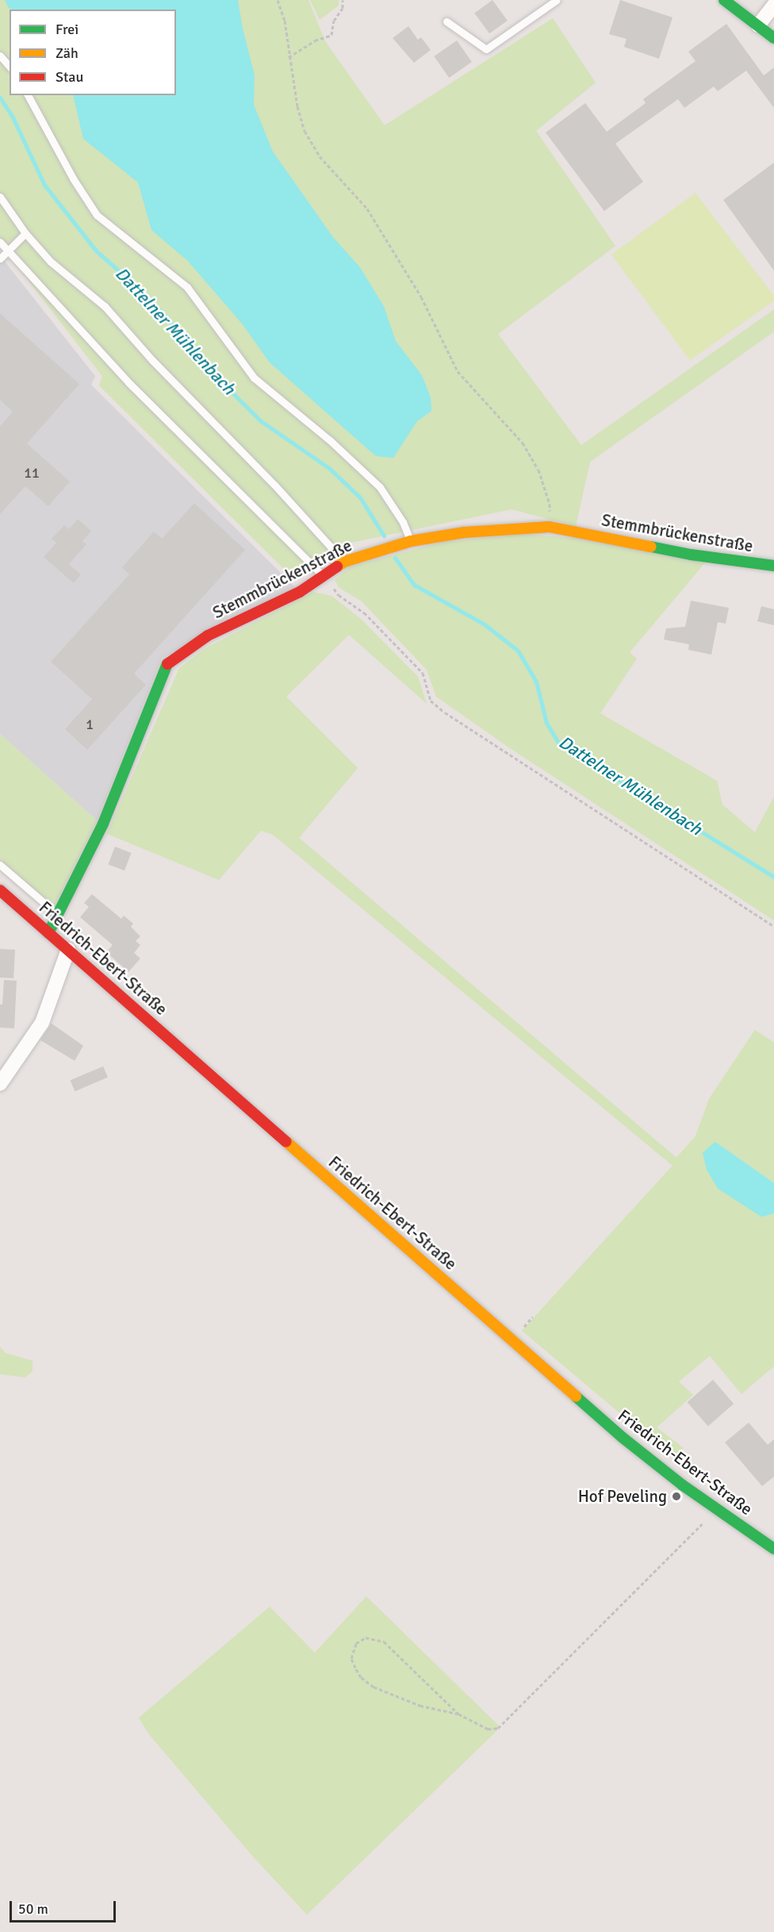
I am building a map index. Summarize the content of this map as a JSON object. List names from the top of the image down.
{
  "streets": {
    "main road": ["Stemmbrückenstraße", "Friedrich-Ebert-Straße"]
  },
  "water": ["Dattelner Mühlenbach"],
  "places": ["Hof Peveling"],
  "house_numbers": ["11", "1"],
  "legend": ["Frei", "Zäh", "Stau"],
  "scale_bar": "50 m"
}
